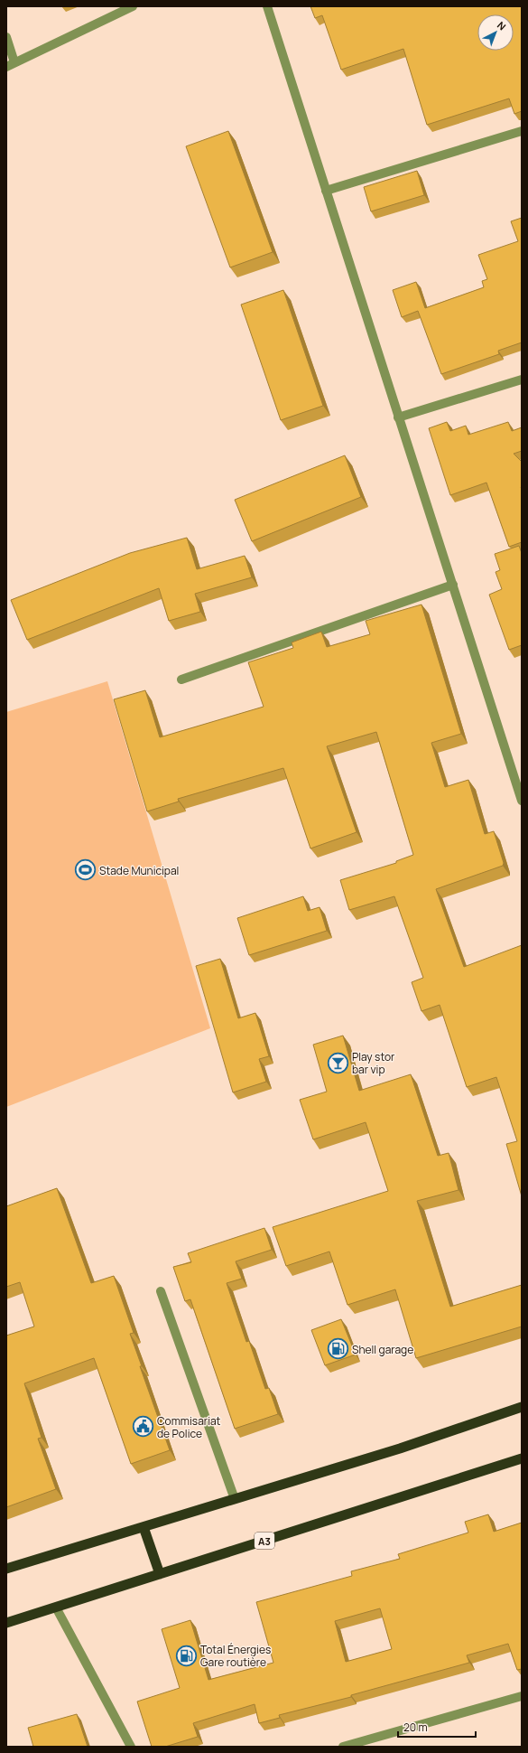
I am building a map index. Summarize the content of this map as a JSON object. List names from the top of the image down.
{
  "streets": {
    "highway": ["A3"]
  },
  "places": {
    "sports": ["Stade Municipal"],
    "bar": ["Play stor bar vip"],
    "fuel station": ["Shell garage", "Total Énergies Gare routière"],
    "public building": ["Commisariat de Police"]
  },
  "scale_bar": "20 m",
  "north": "top right"
}
